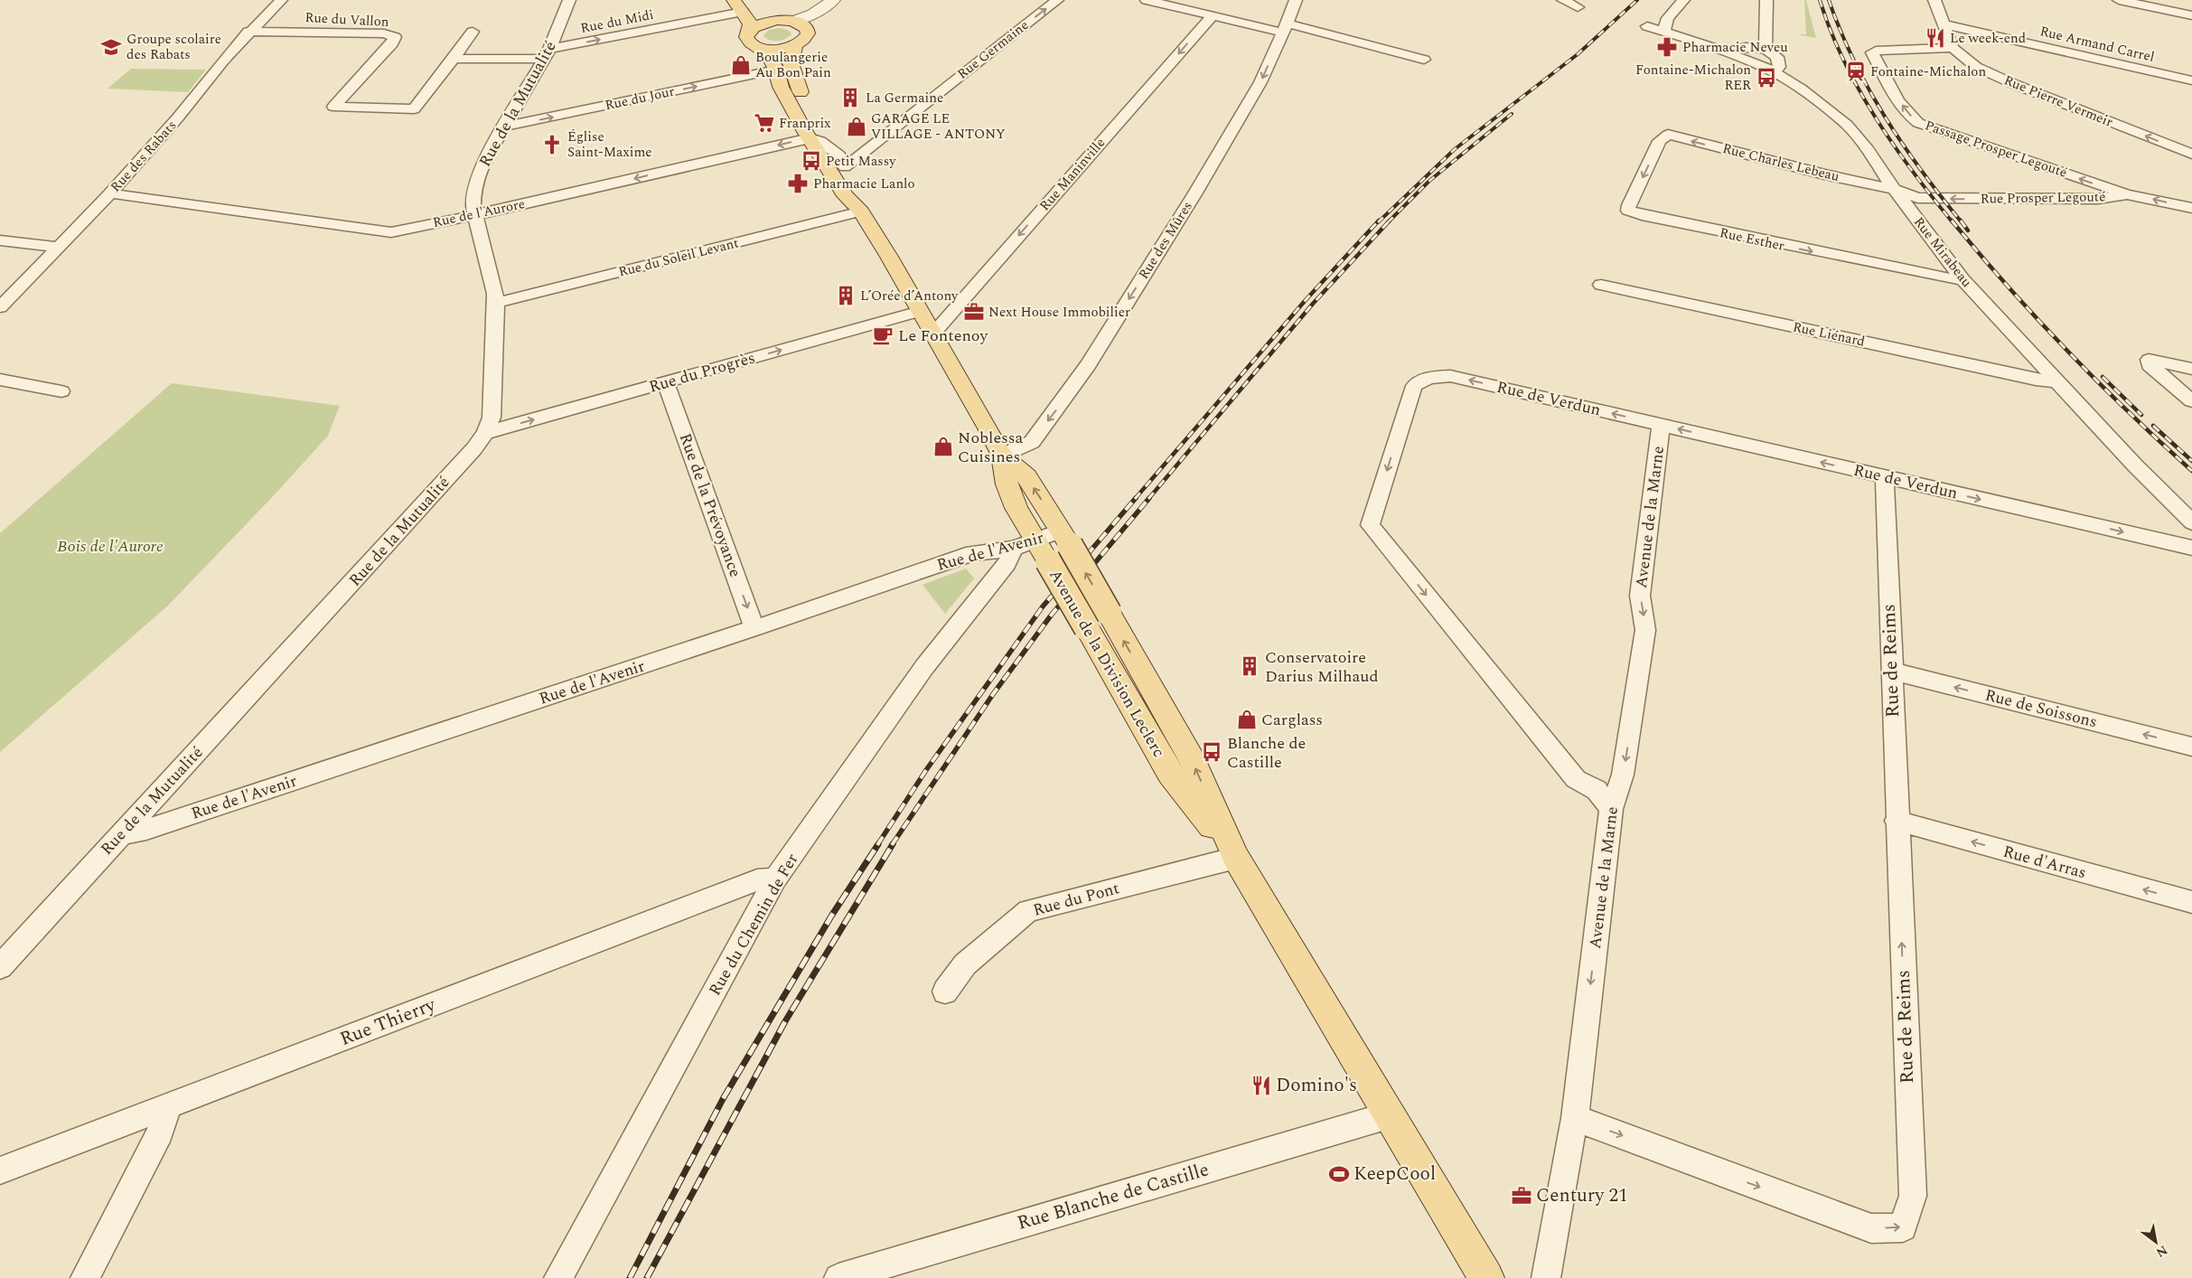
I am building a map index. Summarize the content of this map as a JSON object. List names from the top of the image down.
{
  "streets": {
    "main road": ["Avenue de la Division Leclerc"],
    "street": [
      "Rue du Vallon",
      "Rue du Midi",
      "Rue Armand Carrel",
      "Rue Germaine",
      "Rue du Jour",
      "Rue Pierre Vermeir",
      "Rue de la Mutualité",
      "Passage Prosper Legouté",
      "Rue des Rabats",
      "Rue Charles Lebeau",
      "Rue Maninville",
      "Rue Prosper Legouté",
      "Rue de l'Aurore",
      "Rue Esther",
      "Rue des Mûres",
      "Rue Mirabeau",
      "Rue du Soleil Levant",
      "Rue Liénard",
      "Rue du Progrès",
      "Rue de Verdun",
      "Rue de la Prévoyance",
      "Avenue de la Marne",
      "Rue de l'Avenir",
      "Rue de Reims",
      "Rue de Soissons",
      "Rue d'Arras",
      "Rue du Pont",
      "Rue du Chemin de Fer",
      "Rue Thierry",
      "Rue Blanche de Castille"
    ]
  },
  "crossings": [
    ["Rue du Vallon", "Rue des Rabats"],
    ["Rue du Midi", "Rue de la Mutualité"],
    ["Rue Armand Carrel", "Rue Pierre Vermeir"],
    ["Rue Germaine", "Avenue de la Division Leclerc"],
    ["Rue du Jour", "Rue de la Mutualité"],
    ["Rue du Jour", "Avenue de la Division Leclerc"],
    ["Rue Pierre Vermeir", "Passage Prosper Legouté"],
    ["Rue de la Mutualité", "Rue de l'Aurore"],
    ["Rue de la Mutualité", "Rue du Soleil Levant"],
    ["Rue de la Mutualité", "Rue du Progrès"],
    ["Rue de la Mutualité", "Rue de l'Avenir"],
    ["Passage Prosper Legouté", "Rue Prosper Legouté"],
    ["Rue des Rabats", "Rue de l'Aurore"],
    ["Rue Charles Lebeau", "Rue Prosper Legouté"],
    ["Rue Charles Lebeau", "Rue Esther"],
    ["Rue Charles Lebeau", "Rue Mirabeau"],
    ["Rue Maninville", "Avenue de la Division Leclerc"],
    ["Rue Prosper Legouté", "Rue Mirabeau"],
    ["Rue de l'Aurore", "Avenue de la Division Leclerc"],
    ["Rue Esther", "Rue Mirabeau"],
    ["Rue des Mûres", "Avenue de la Division Leclerc"],
    ["Rue Mirabeau", "Rue Liénard"],
    ["Rue du Soleil Levant", "Avenue de la Division Leclerc"],
    ["Rue du Progrès", "Rue de la Prévoyance"],
    ["Rue du Progrès", "Avenue de la Division Leclerc"],
    ["Rue de Verdun", "Avenue de la Marne"],
    ["Rue de Verdun", "Rue de Reims"],
    ["Rue de la Prévoyance", "Rue de l'Avenir"],
    ["Avenue de la Marne", "Rue de Reims"],
    ["Rue de l'Avenir", "Avenue de la Division Leclerc"],
    ["Rue de l'Avenir", "Rue du Chemin de Fer"],
    ["Rue de Reims", "Rue de Soissons"],
    ["Rue de Reims", "Rue d'Arras"],
    ["Avenue de la Division Leclerc", "Rue du Pont"],
    ["Avenue de la Division Leclerc", "Rue Blanche de Castille"],
    ["Rue du Chemin de Fer", "Rue Thierry"]
  ],
  "one_way": [
    "Rue du Midi",
    "Rue du Jour",
    "Rue Pierre Vermeir",
    "Rue Charles Lebeau",
    "Rue Maninville",
    "Rue Prosper Legouté",
    "Rue de l'Aurore",
    "Rue des Mûres",
    "Rue du Progrès",
    "Rue de la Prévoyance",
    "Avenue de la Marne",
    "Rue de Soissons",
    "Rue d'Arras"
  ],
  "parks": ["Bois de l'Aurore"],
  "places": {
    "restaurant": ["Le week-end", "Domino's"],
    "school or university": ["Groupe scolaire des Rabats"],
    "pharmacy": ["Pharmacie Neveu", "Pharmacie Lanlo"],
    "shop": [
      "Boulangerie Au Bon Pain",
      "GARAGE LE VILLAGE - ANTONY",
      "Noblessa Cuisines",
      "Carglass"
    ],
    "station": ["Fontaine-Michalon"],
    "bus stop": ["Fontaine-Michalon RER", "Petit Massy", "Blanche de Castille"],
    "building": ["La Germaine", "L’Orée d’Antony", "Conservatoire Darius Milhaud"],
    "supermarket": ["Franprix"],
    "church": ["Église Saint-Maxime"],
    "office": ["Next House Immobilier", "Century 21"],
    "cafe": ["Le Fontenoy"],
    "sports": ["KeepCool"]
  },
  "north": "bottom right"
}
